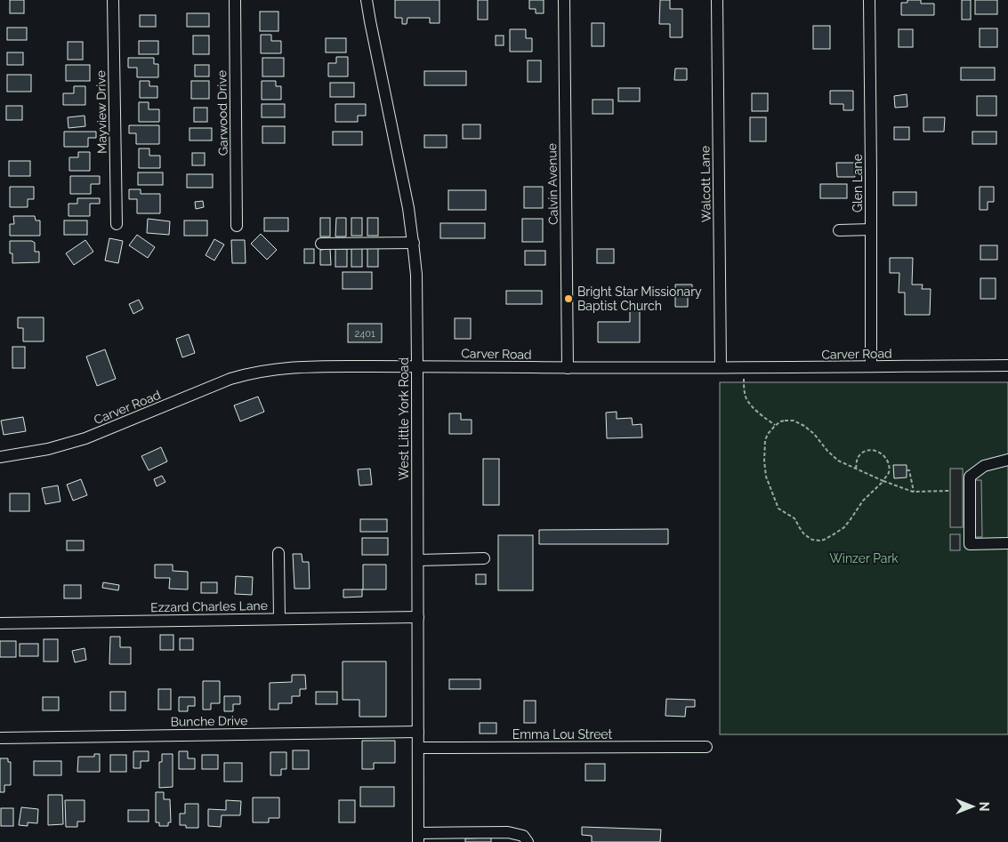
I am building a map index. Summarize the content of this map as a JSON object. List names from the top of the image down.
{
  "streets": {
    "street": [
      "Mayview Drive",
      "Garwood Drive",
      "Glen Lane",
      "Calvin Avenue",
      "Walcott Lane",
      "Carver Road",
      "West Little York Road",
      "Ezzard Charles Lane",
      "Bunche Drive",
      "Emma Lou Street"
    ]
  },
  "crossings": [
    ["Glen Lane", "Carver Road"],
    ["Calvin Avenue", "Carver Road"],
    ["Walcott Lane", "Carver Road"],
    ["Carver Road", "West Little York Road"],
    ["West Little York Road", "Ezzard Charles Lane"],
    ["West Little York Road", "Bunche Drive"],
    ["West Little York Road", "Emma Lou Street"]
  ],
  "parks": ["Winzer Park"],
  "places": ["Bright Star Missionary Baptist Church"],
  "house_numbers": ["2401"],
  "north": "right"
}
